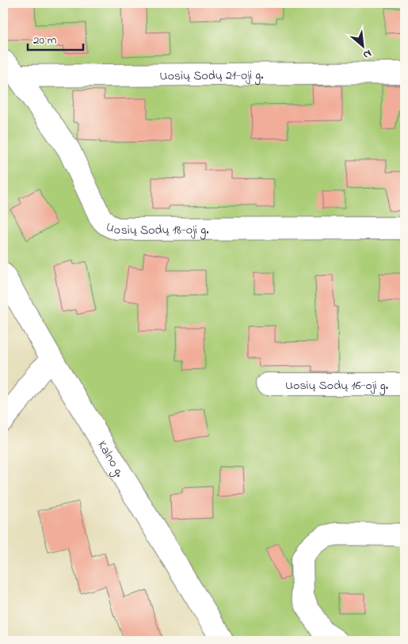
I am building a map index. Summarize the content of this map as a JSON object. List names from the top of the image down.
{
  "streets": {
    "street": [
      "Uosių Sodų 21-oji g.",
      "Uosių Sodų 18-oji g.",
      "Uosių Sodų 16-oji g.",
      "Kalno g."
    ]
  },
  "crossings": [
    ["Uosių Sodų 21-oji g.", "Uosių Sodų 18-oji g."]
  ],
  "scale_bar": "20 m",
  "north": "bottom right"
}
